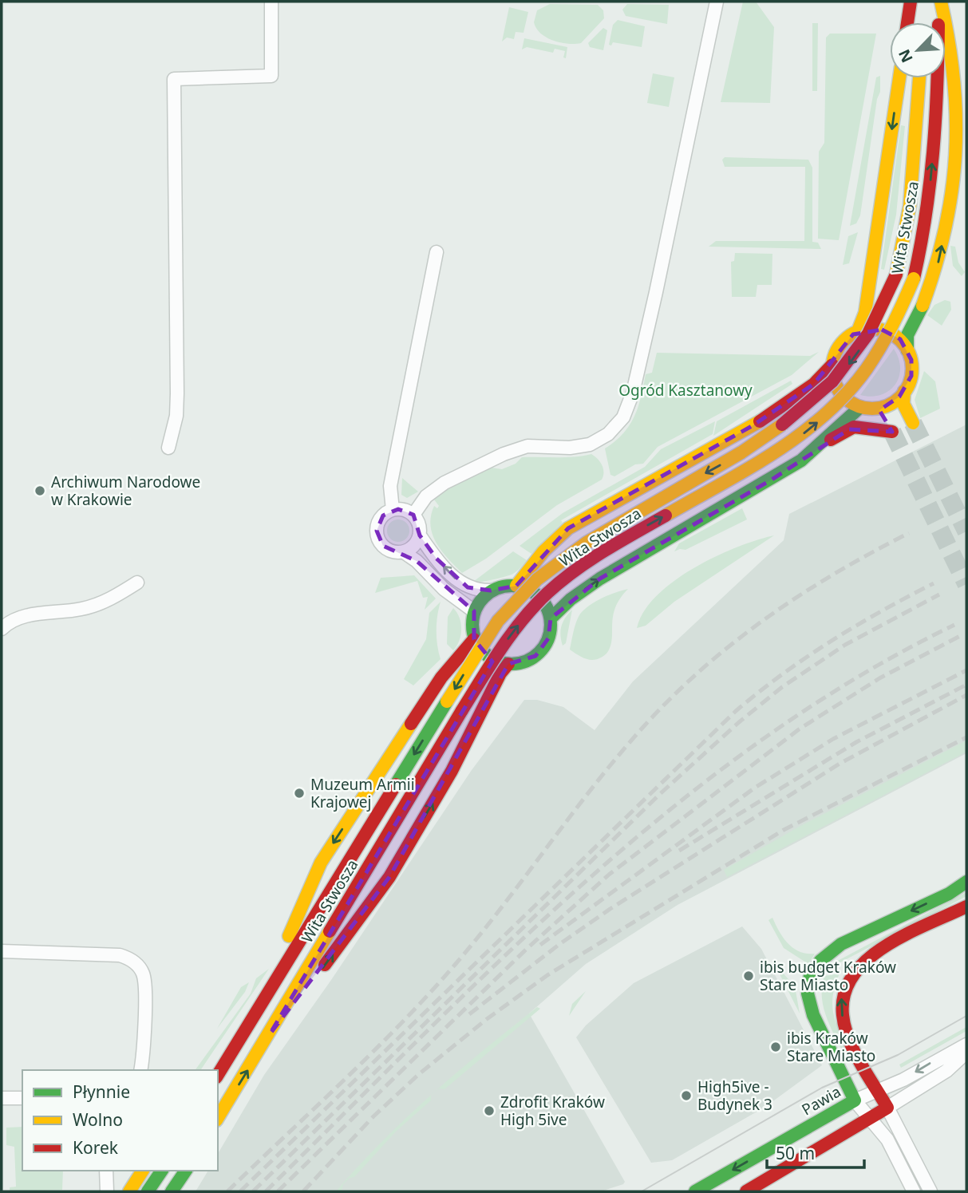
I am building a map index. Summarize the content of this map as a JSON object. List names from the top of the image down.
{
  "streets": {
    "main road": ["Wita Stwosza", "Pawia"]
  },
  "parks": ["Ogród Kasztanowy"],
  "places": [
    "Archiwum Narodowe w Krakowie",
    "Muzeum Armii Krajowej",
    "ibis budget Kraków Stare Miasto",
    "ibis Kraków Stare Miasto",
    "High5ive - Budynek 3",
    "Zdrofit Kraków High 5ive"
  ],
  "legend": ["Płynnie", "Wolno", "Korek"],
  "scale_bar": "50 m",
  "north": "bottom left"
}
